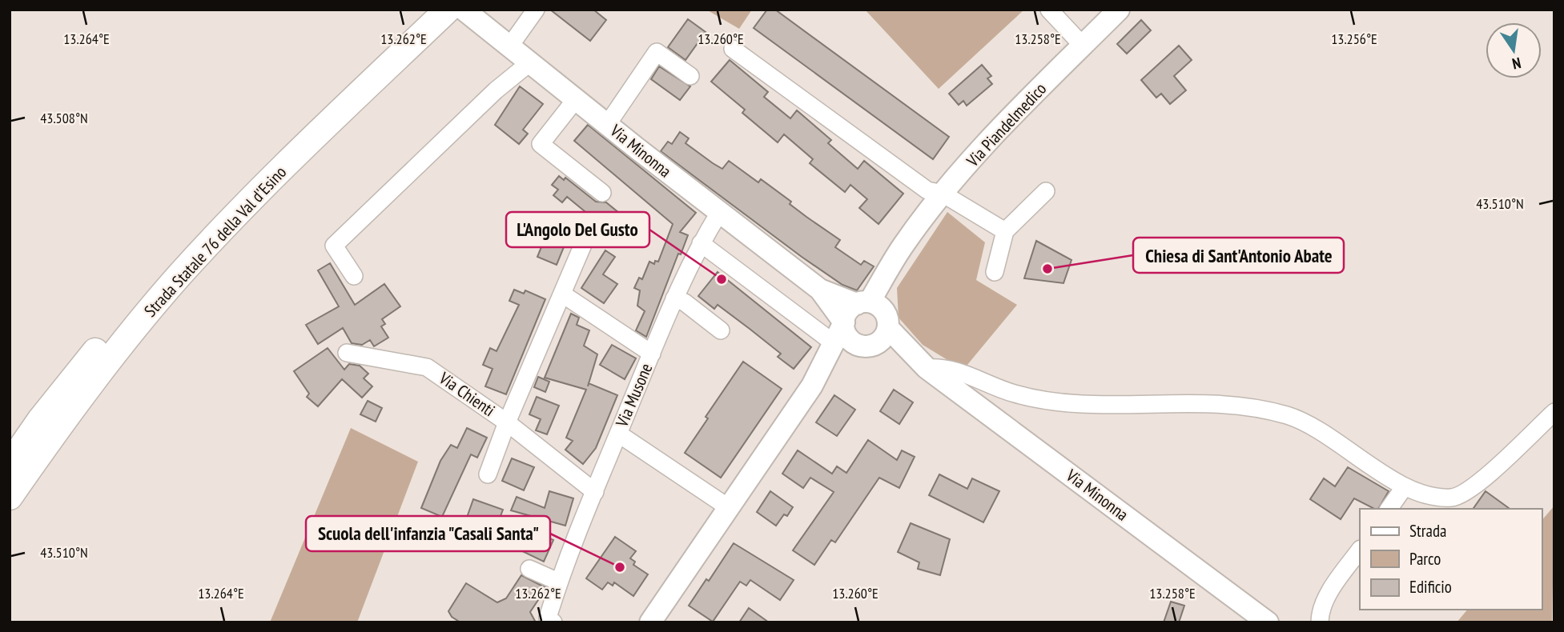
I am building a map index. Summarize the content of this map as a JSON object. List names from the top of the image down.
{
  "streets": {
    "highway": ["Strada Statale 76 della Val d'Esino"],
    "main road": ["Via Piandelmedico", "Via Minonna"],
    "street": ["Via Chienti", "Via Musone"]
  },
  "crossings": [
    ["Via Piandelmedico", "Via Minonna"],
    ["Via Minonna", "Via Musone"],
    ["Via Chienti", "Via Musone"]
  ],
  "places": ["Chiesa di Sant'Antonio Abate", "L'Angolo Del Gusto", "Scuola dell'infanzia \"Casali Santa\""],
  "legend": ["Strada", "Parco", "Edificio"],
  "north": "bottom",
  "coordinates": [
    "13.264°E",
    "13.262°E",
    "13.260°E",
    "13.258°E",
    "13.256°E",
    "43.508°N",
    "43.510°N"
  ]
}
